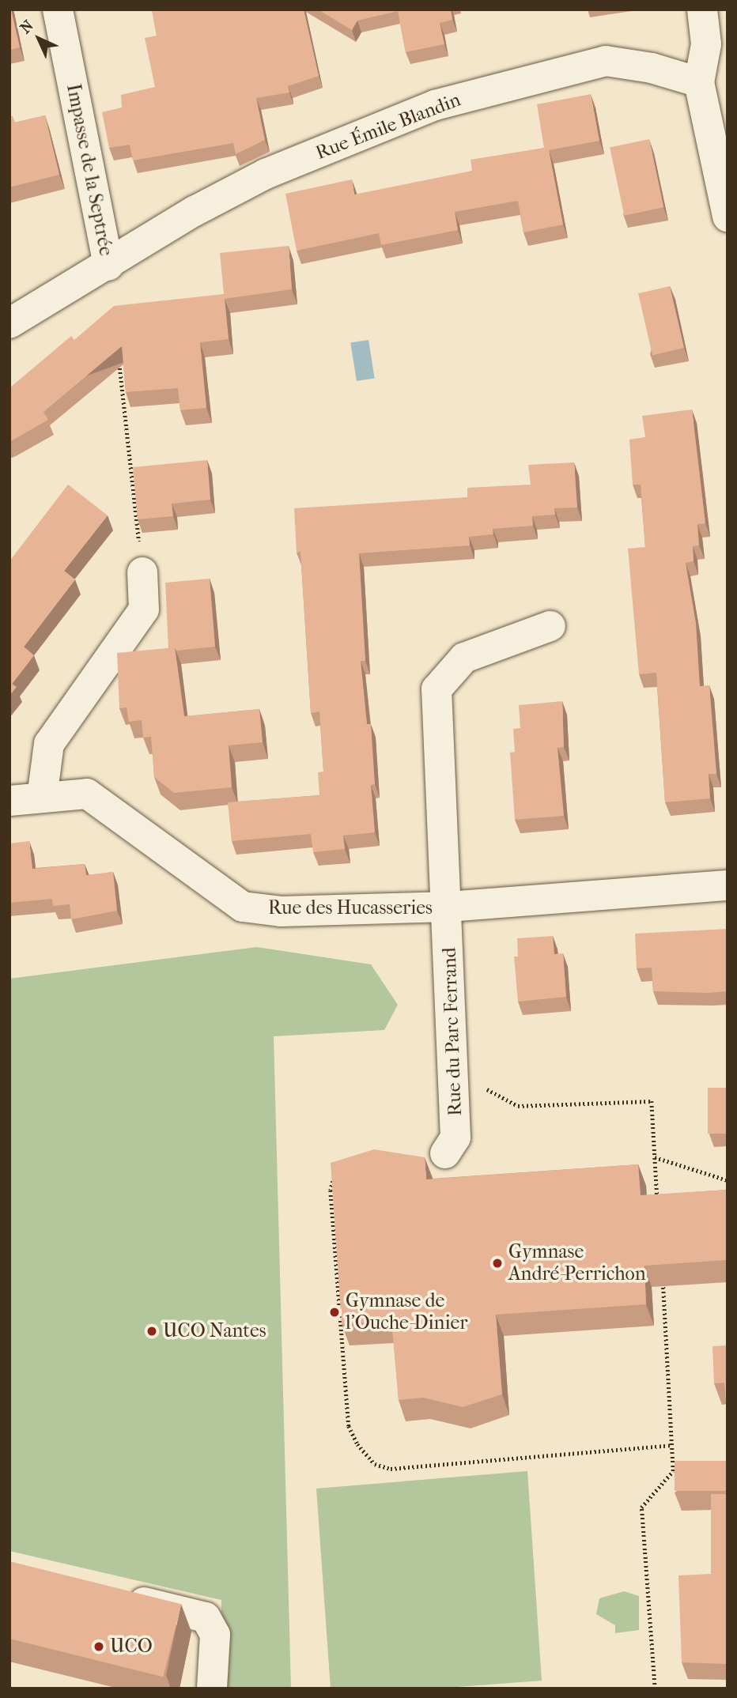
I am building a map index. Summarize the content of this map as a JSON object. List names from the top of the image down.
{
  "streets": {
    "street": [
      "Rue Émile Blandin",
      "Impasse de la Septrée",
      "Rue des Hucasseries",
      "Rue du Parc Ferrand"
    ]
  },
  "crossings": [
    ["Rue Émile Blandin", "Impasse de la Septrée"],
    ["Rue des Hucasseries", "Rue du Parc Ferrand"]
  ],
  "places": [
    "Gymnase André-Perrichon",
    "Gymnase de l'Ouche-Dinier",
    "UCO Nantes",
    "UCO"
  ],
  "north": "top left"
}
